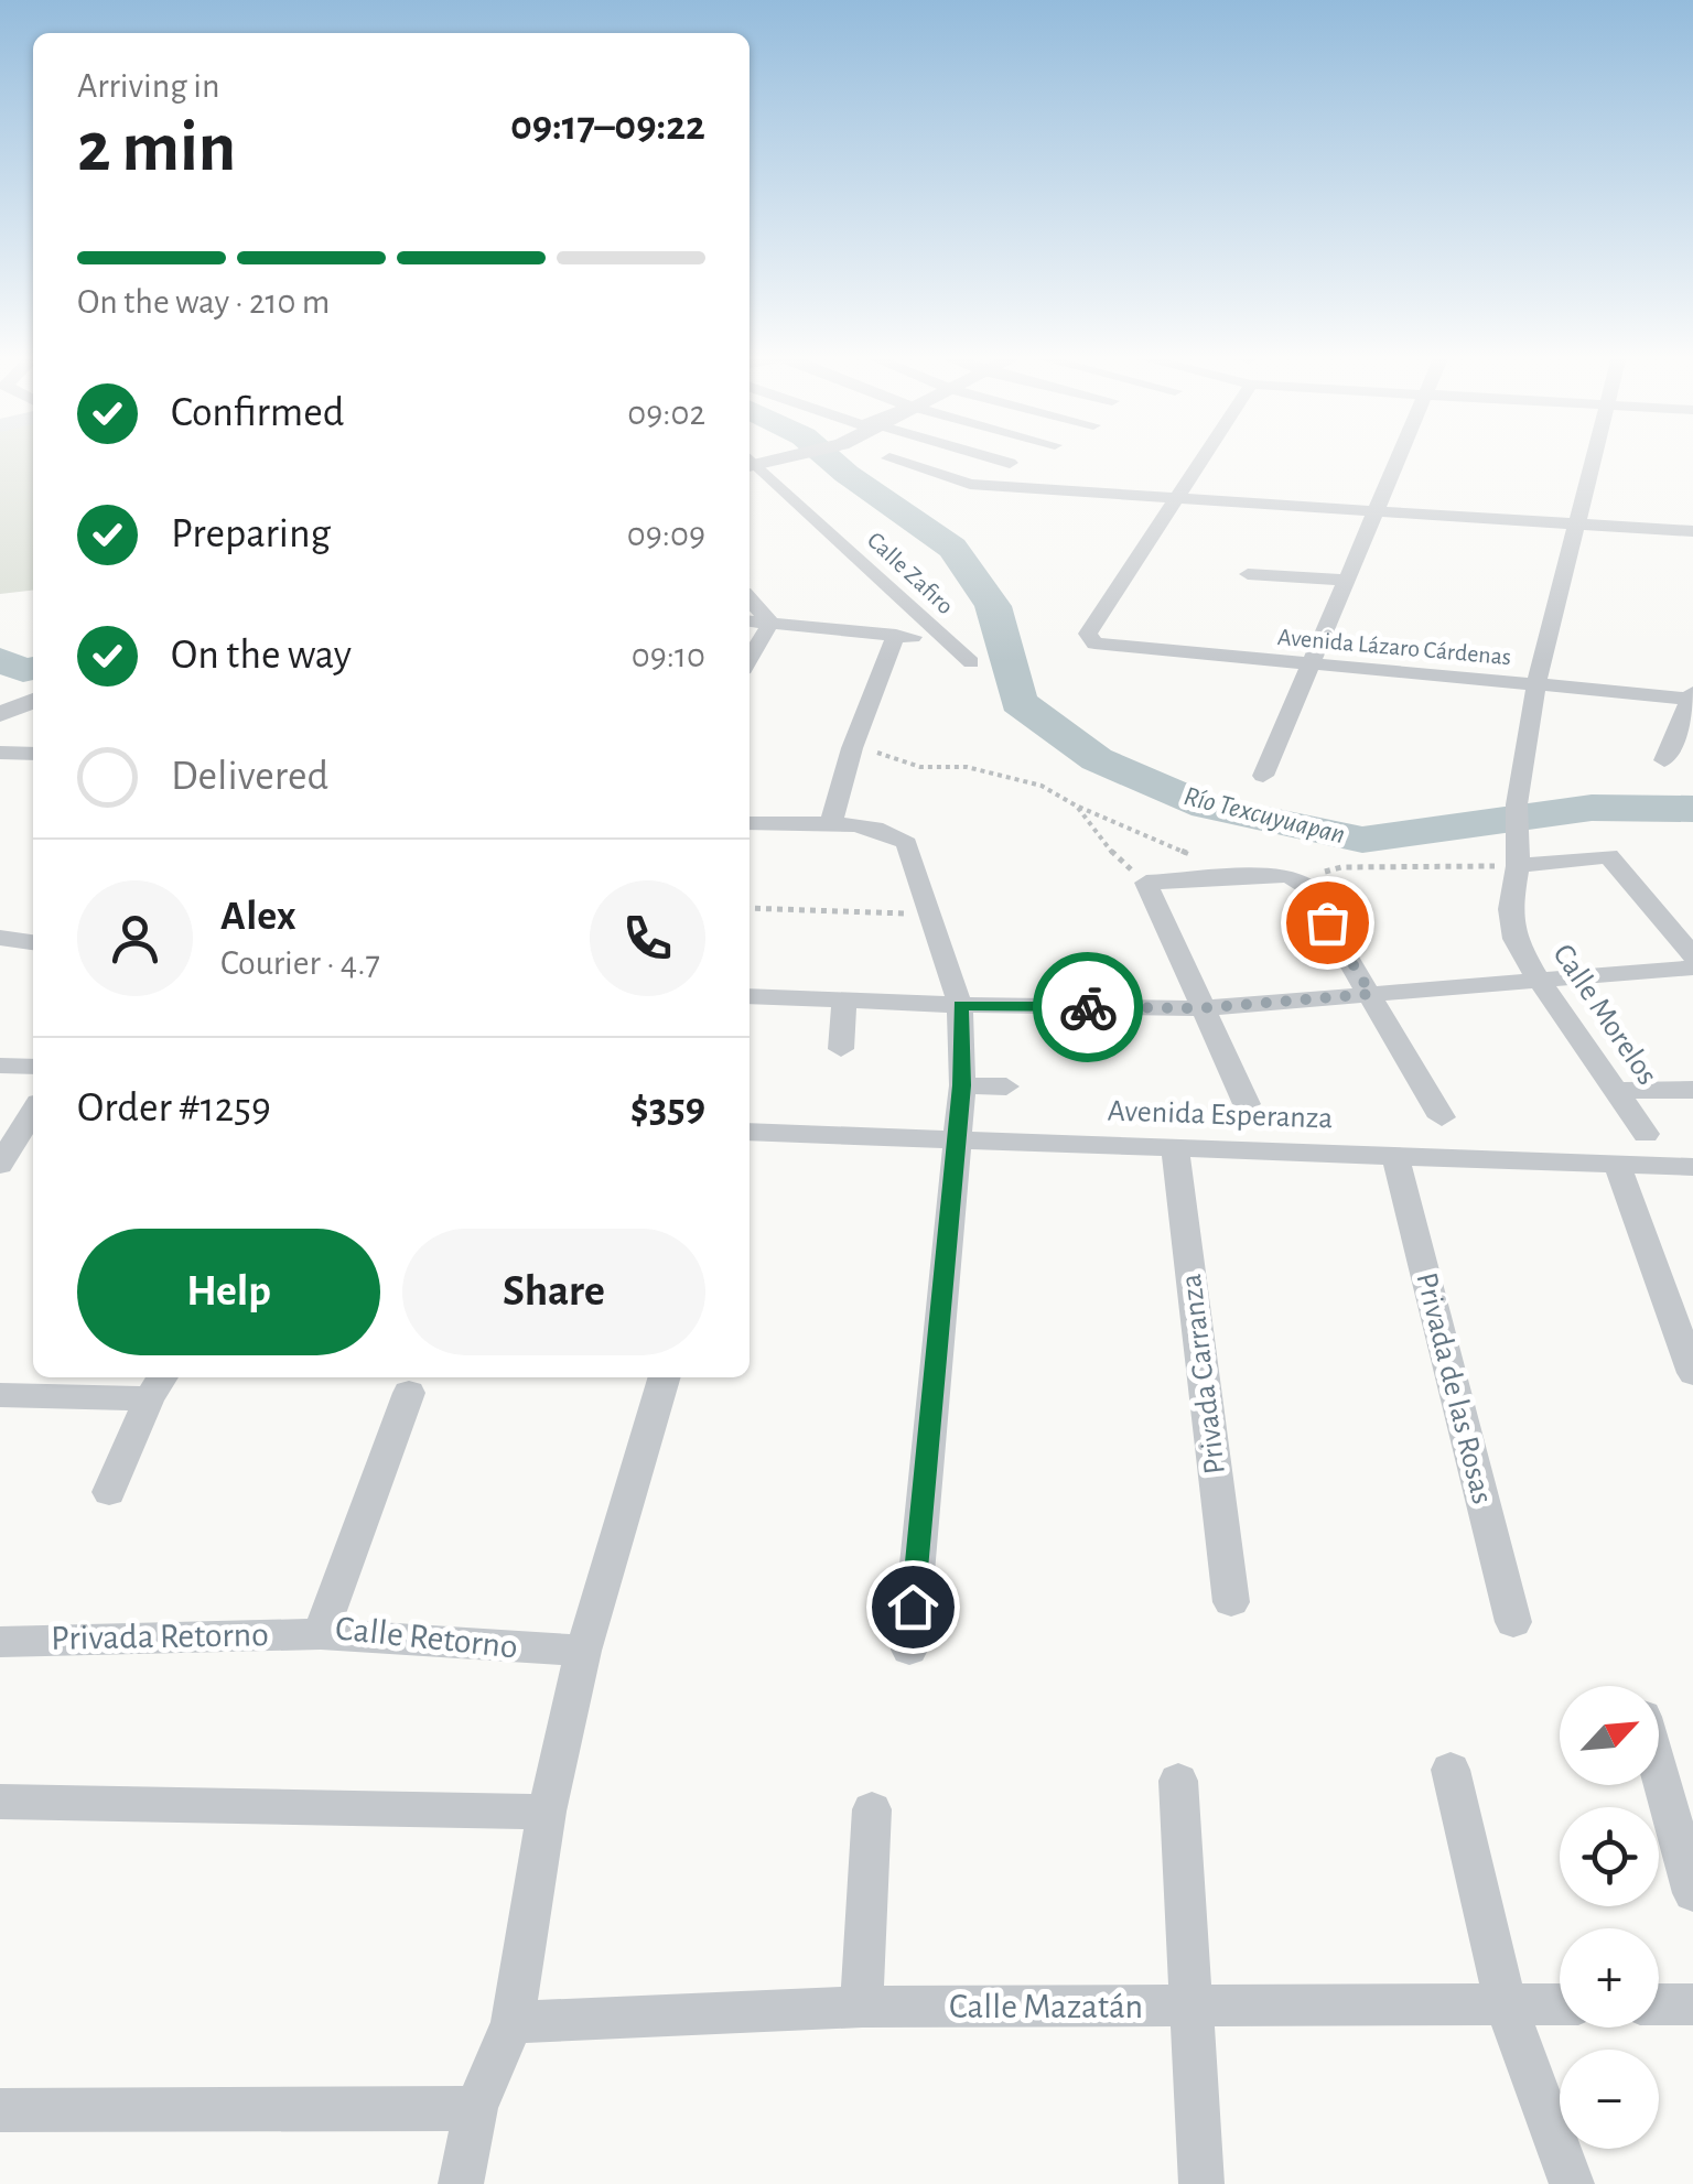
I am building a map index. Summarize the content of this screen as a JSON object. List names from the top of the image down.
{
  "streets": {
    "street": [
      "Calle Zafiro",
      "Avenida Lázaro Cárdenas",
      "Calle Morelos",
      "Avenida Esperanza",
      "Privada Carranza",
      "Privada de las Rosas",
      "Privada Retorno",
      "Calle Retorno",
      "Calle Mazatán"
    ]
  },
  "crossings": [
    ["Avenida Lázaro Cárdenas", "Calle Morelos"],
    ["Avenida Esperanza", "Privada Carranza"],
    ["Avenida Esperanza", "Privada de las Rosas"],
    ["Privada Retorno", "Calle Retorno"]
  ],
  "water": ["Río Texcuyuapan"],
  "north": "top right",
  "page": {
    "heading": ["2 min", "Arriving in", "09:17–09:22"],
    "panel": [
      "Alex",
      "Courier · 4.7",
      "Order #1259",
      "$359"
    ],
    "bar": "On the way · 210 m",
    "list": [
      ["Confirmed", "09:02"],
      ["Preparing", "09:09"],
      ["On the way", "09:10"],
      "Delivered"
    ],
    "buttons": ["Help", "Share"],
    "map_buttons": ["+", "−"]
  }
}
